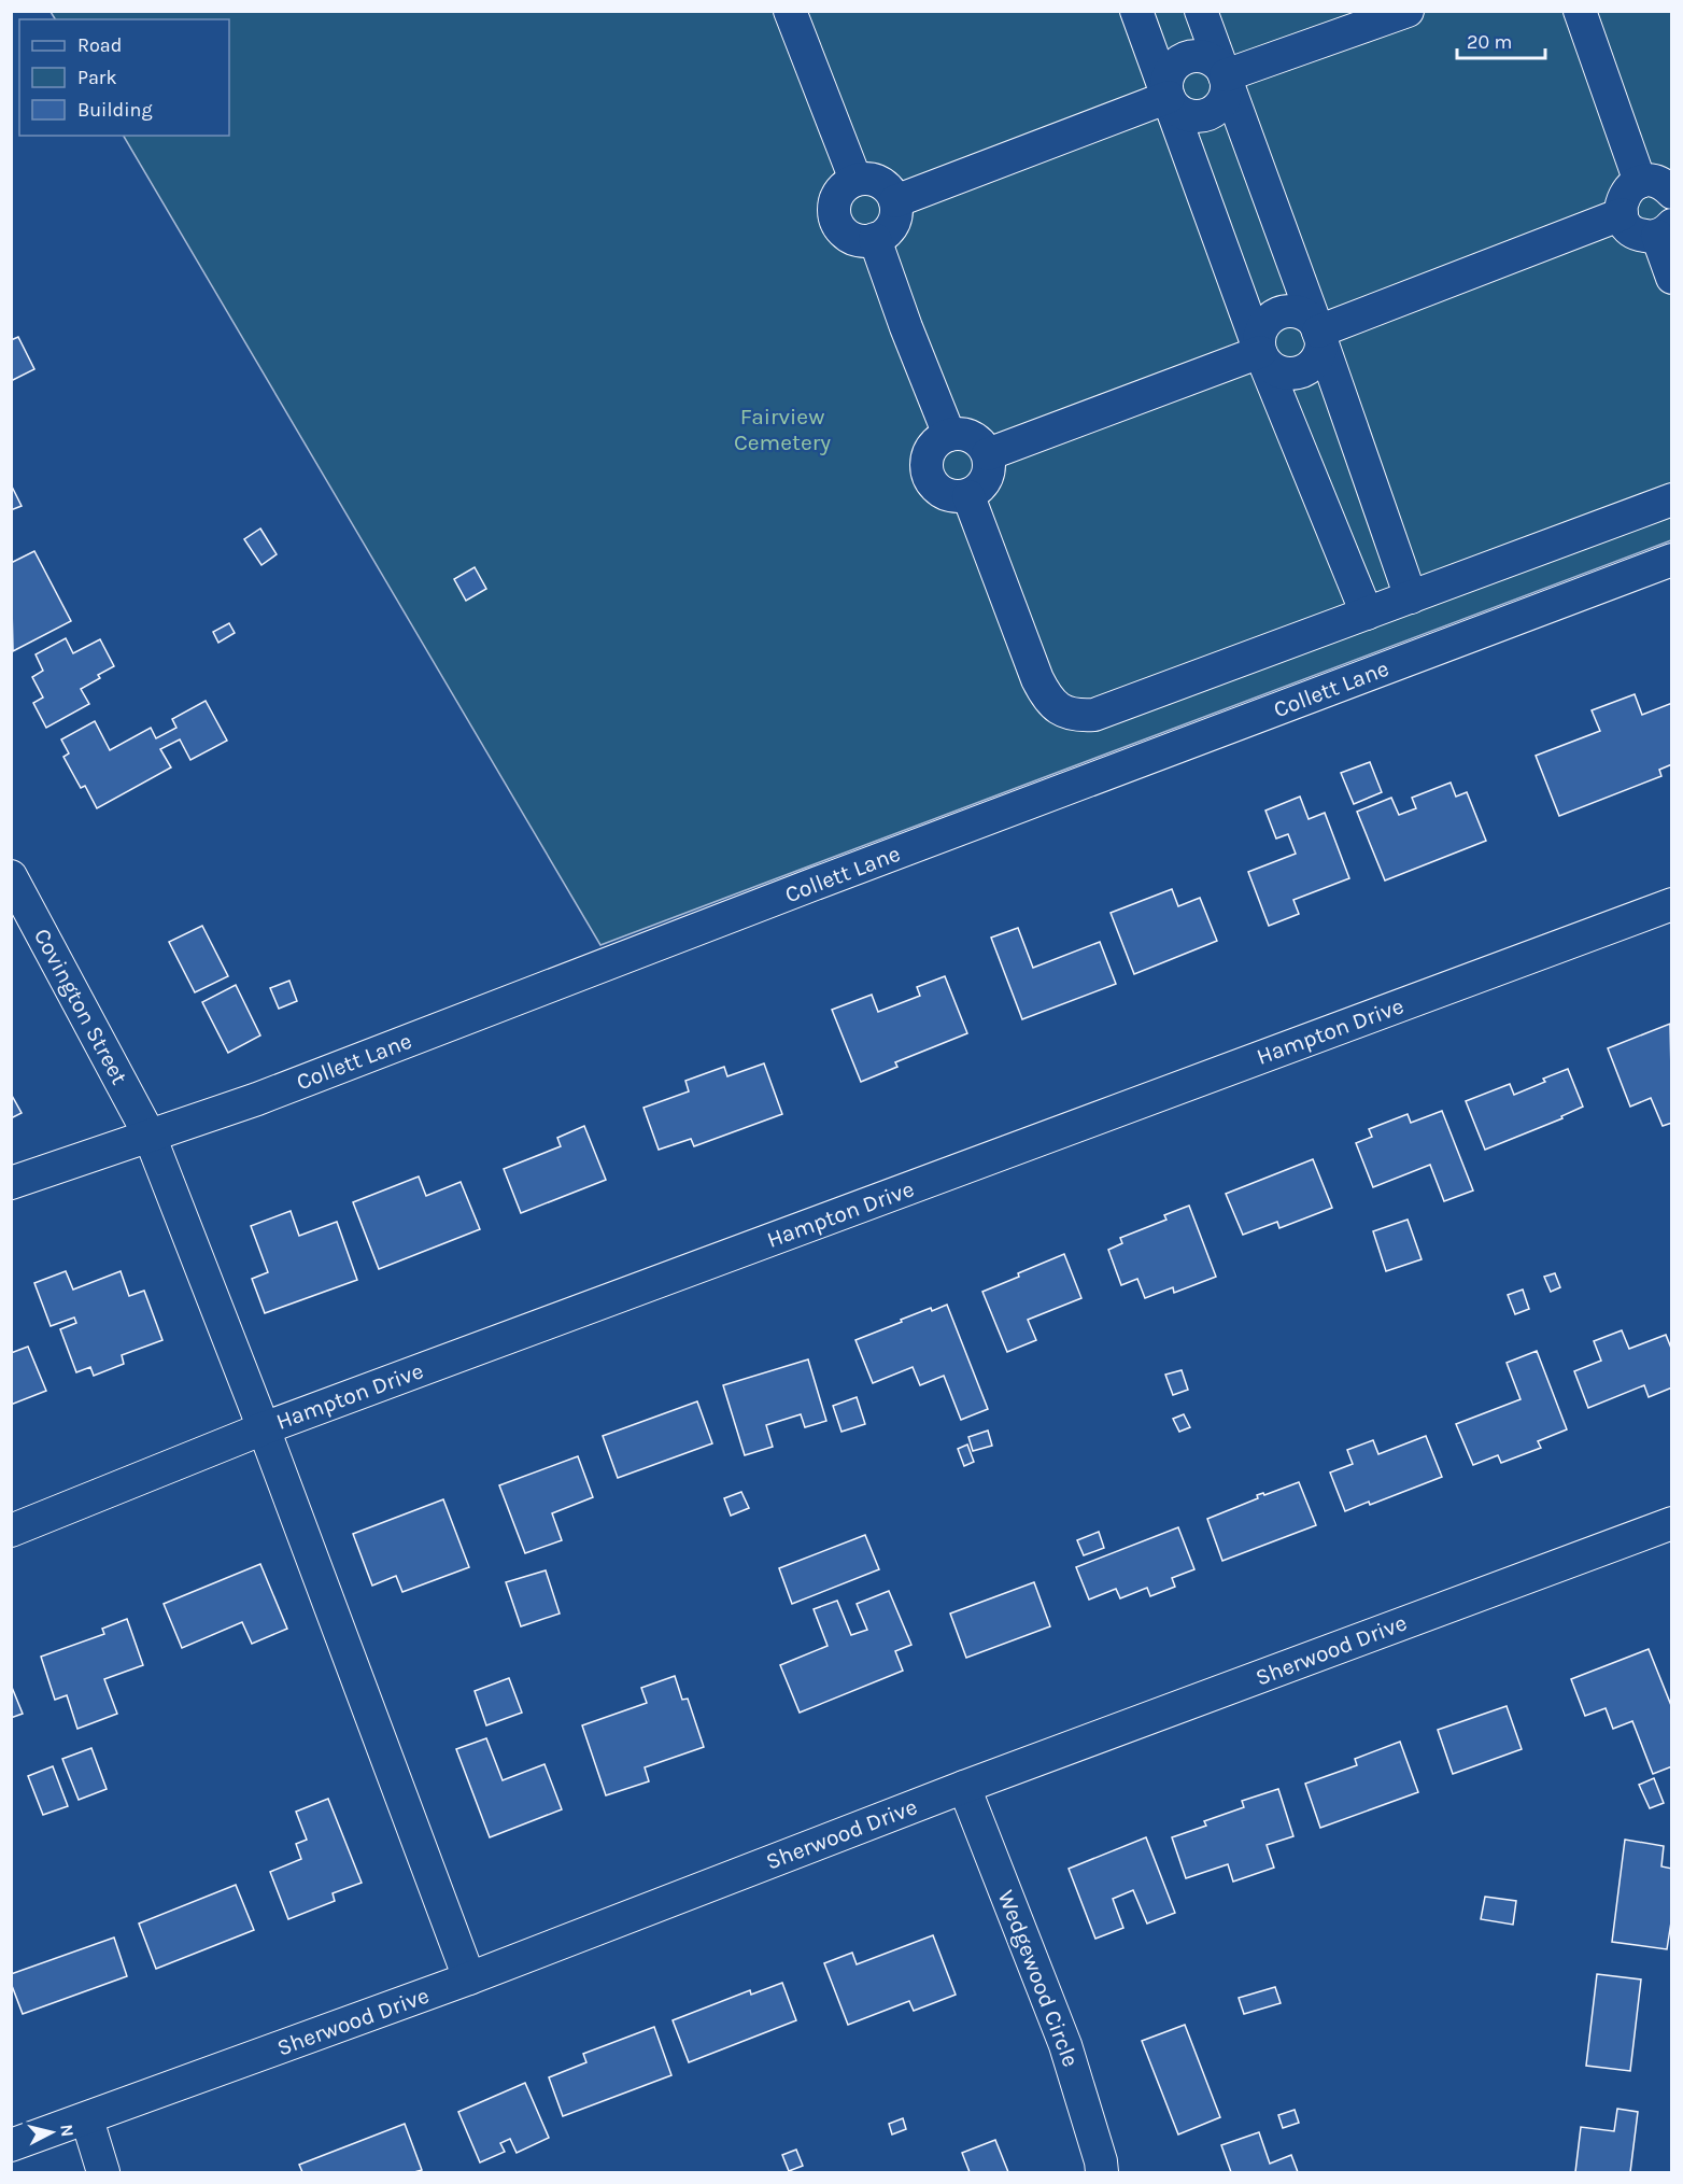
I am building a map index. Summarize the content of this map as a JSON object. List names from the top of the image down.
{
  "streets": {
    "street": [
      "Collett Lane",
      "Covington Street",
      "Hampton Drive",
      "Sherwood Drive",
      "Wedgewood Circle"
    ]
  },
  "crossings": [
    ["Collett Lane", "Covington Street"],
    ["Covington Street", "Hampton Drive"],
    ["Covington Street", "Sherwood Drive"],
    ["Sherwood Drive", "Wedgewood Circle"]
  ],
  "parks": ["Fairview Cemetery"],
  "legend": ["Road", "Park", "Building"],
  "scale_bar": "20 m",
  "north": "right"
}
